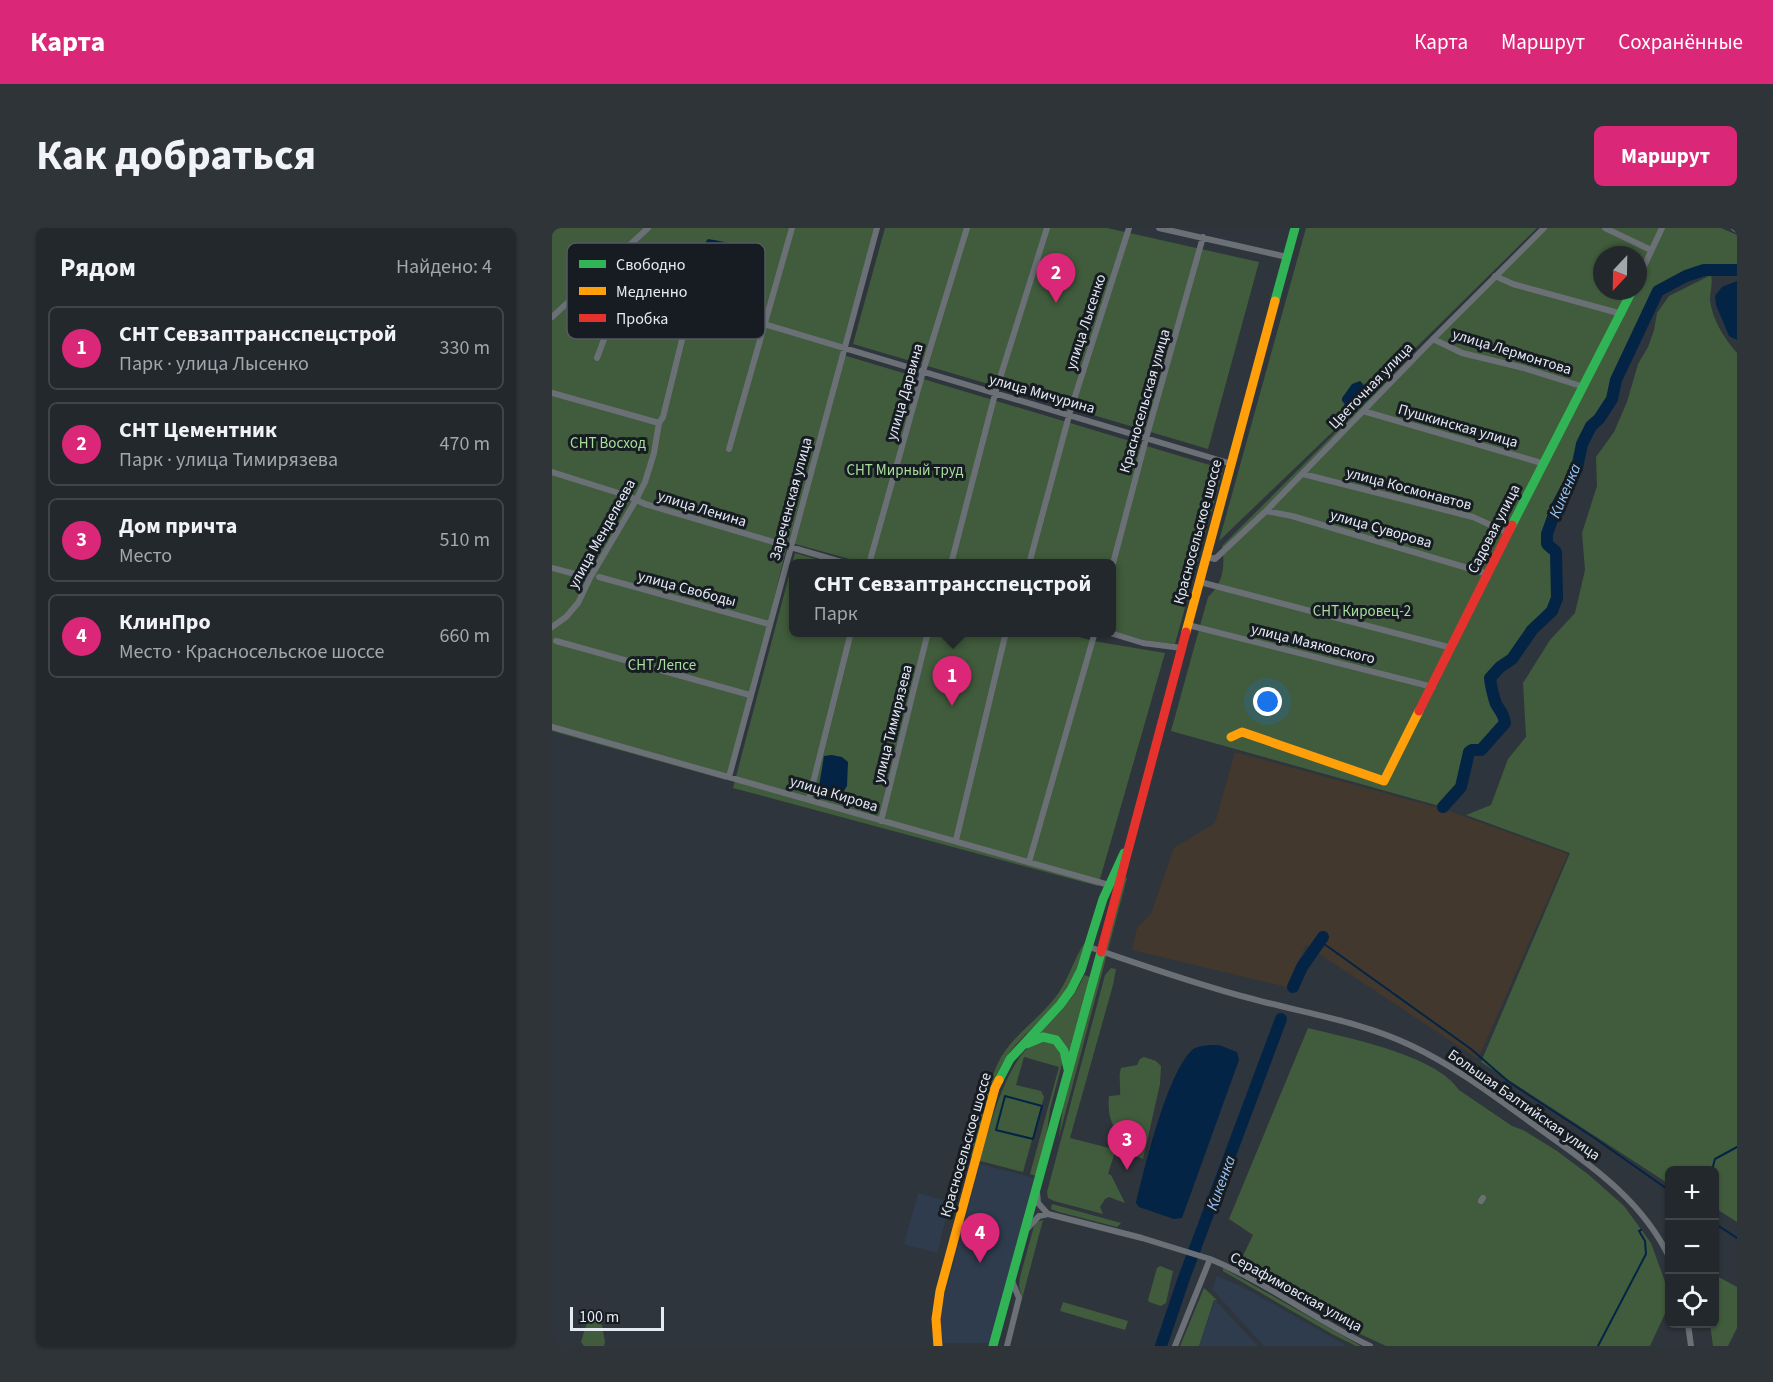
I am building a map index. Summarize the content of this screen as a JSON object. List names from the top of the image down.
{
  "streets": {
    "main road": ["Садовая улица", "Красносельское шоссе"],
    "street": [
      "улица Лысенко",
      "улица Лермонтова",
      "Цветочная улица",
      "улица Дарвина",
      "улица Мичурина",
      "Красносельская улица",
      "Пушкинская улица",
      "улица Космонавтов",
      "Зареченская улица",
      "улица Ленина",
      "улица Суворова",
      "улица Менделеева",
      "улица Свободы",
      "улица Маяковского",
      "улица Тимирязева",
      "улица Кирова",
      "Большая Балтийская улица",
      "Серафимовская улица"
    ]
  },
  "crossings": [
    ["улица Лысенко", "улица Мичурина"],
    ["улица Лермонтова", "Цветочная улица"],
    ["улица Лермонтова", "Садовая улица"],
    ["Цветочная улица", "Пушкинская улица"],
    ["Цветочная улица", "улица Космонавтов"],
    ["Цветочная улица", "улица Суворова"],
    ["Цветочная улица", "Красносельское шоссе"],
    ["улица Дарвина", "улица Мичурина"],
    ["улица Мичурина", "Красносельская улица"],
    ["улица Мичурина", "Зареченская улица"],
    ["улица Мичурина", "Красносельское шоссе"],
    ["Пушкинская улица", "Садовая улица"],
    ["улица Космонавтов", "Садовая улица"],
    ["Зареченская улица", "улица Ленина"],
    ["Зареченская улица", "улица Свободы"],
    ["Зареченская улица", "улица Кирова"],
    ["улица Ленина", "улица Менделеева"],
    ["улица Суворова", "Садовая улица"],
    ["Садовая улица", "улица Маяковского"],
    ["Красносельское шоссе", "улица Маяковского"],
    ["Красносельское шоссе", "улица Кирова"],
    ["Красносельское шоссе", "Большая Балтийская улица"],
    ["улица Тимирязева", "улица Кирова"]
  ],
  "water": ["Кикенка"],
  "parks": [
    "СНТ Восход",
    "СНТ Мирный труд",
    "СНТ Кировец-2",
    "СНТ Лепсе"
  ],
  "legend": ["Свободно", "Медленно", "Пробка"],
  "scale_bar": "100 m",
  "north": "bottom",
  "page": {
    "header": "Карта",
    "nav": ["Карта", "Маршрут", "Сохранённые"],
    "title": "Как добраться",
    "buttons": "Маршрут",
    "heading": ["Рядом", "Найдено: 4"],
    "pins": [
      "2",
      "1",
      "3",
      "4"
    ],
    "list": [
      {
        "mark": "1",
        "name": "СНТ Севзаптрансспецстрой",
        "note": "Парк · улица Лысенко",
        "value": "330 m"
      },
      {
        "mark": "2",
        "name": "СНТ Цементник",
        "note": "Парк · улица Тимирязева",
        "value": "470 m"
      },
      {
        "mark": "3",
        "name": "Дом причта",
        "note": "Место",
        "value": "510 m"
      },
      {
        "mark": "4",
        "name": "КлинПро",
        "note": "Место · Красносельское шоссе",
        "value": "660 m"
      }
    ],
    "popup": ["СНТ Севзаптрансспецстрой", "Парк"],
    "map_buttons": ["+", "−"],
    "scale": "100 m"
  }
}
